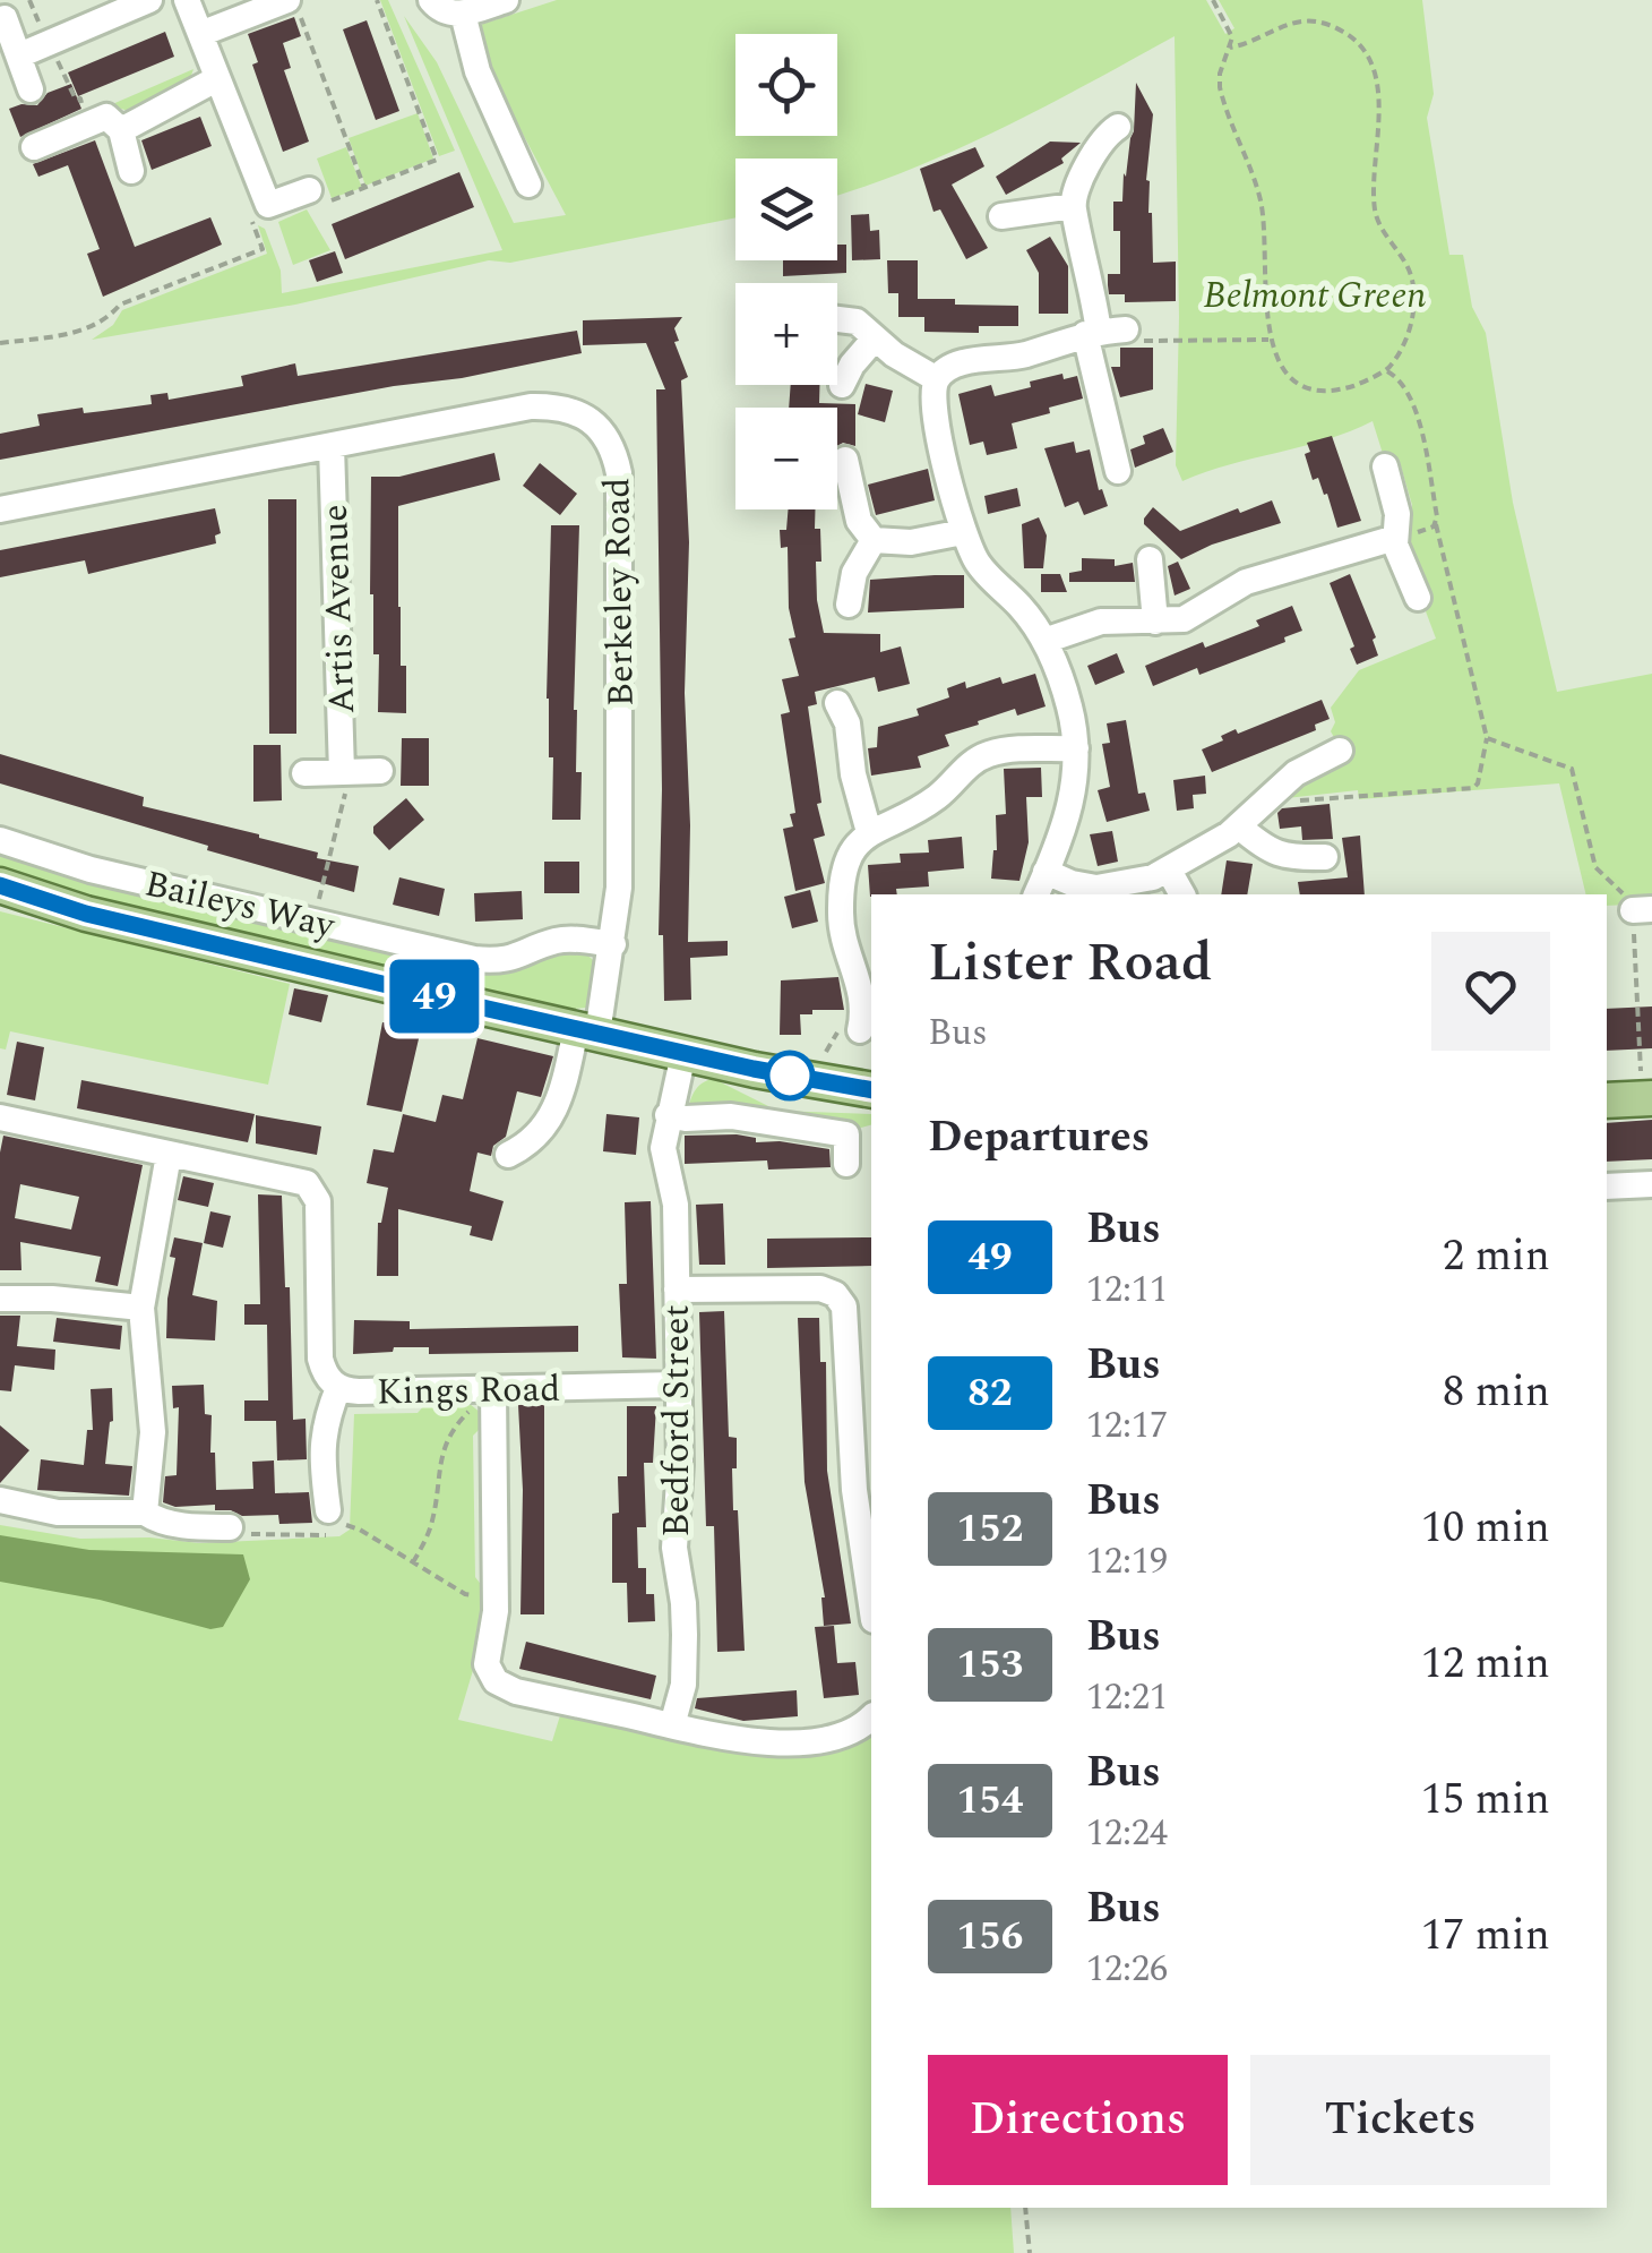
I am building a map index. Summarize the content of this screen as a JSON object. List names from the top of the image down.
{
  "streets": {
    "street": [
      "Berkeley Road",
      "Artis Avenue",
      "Baileys Way",
      "Kings Road",
      "Bedford Street"
    ]
  },
  "crossings": [
    ["Berkeley Road", "Artis Avenue"],
    ["Berkeley Road", "Baileys Way"],
    ["Kings Road", "Bedford Street"]
  ],
  "parks": ["Belmont Green"],
  "lines": ["bus line 49"],
  "page": {
    "on_map": "49",
    "map_buttons": ["+", "−"],
    "heading": [
      ["Lister Road", "Bus"],
      "Departures"
    ],
    "list": [
      {
        "mark": "49",
        "name": "Bus",
        "note": "12:11",
        "value": "2 min"
      },
      {
        "mark": "82",
        "name": "Bus",
        "note": "12:17",
        "value": "8 min"
      },
      {
        "mark": "152",
        "name": "Bus",
        "note": "12:19",
        "value": "10 min"
      },
      {
        "mark": "153",
        "name": "Bus",
        "note": "12:21",
        "value": "12 min"
      },
      {
        "mark": "154",
        "name": "Bus",
        "note": "12:24",
        "value": "15 min"
      },
      {
        "mark": "156",
        "name": "Bus",
        "note": "12:26",
        "value": "17 min"
      }
    ],
    "buttons": ["Directions", "Tickets"]
  }
}
